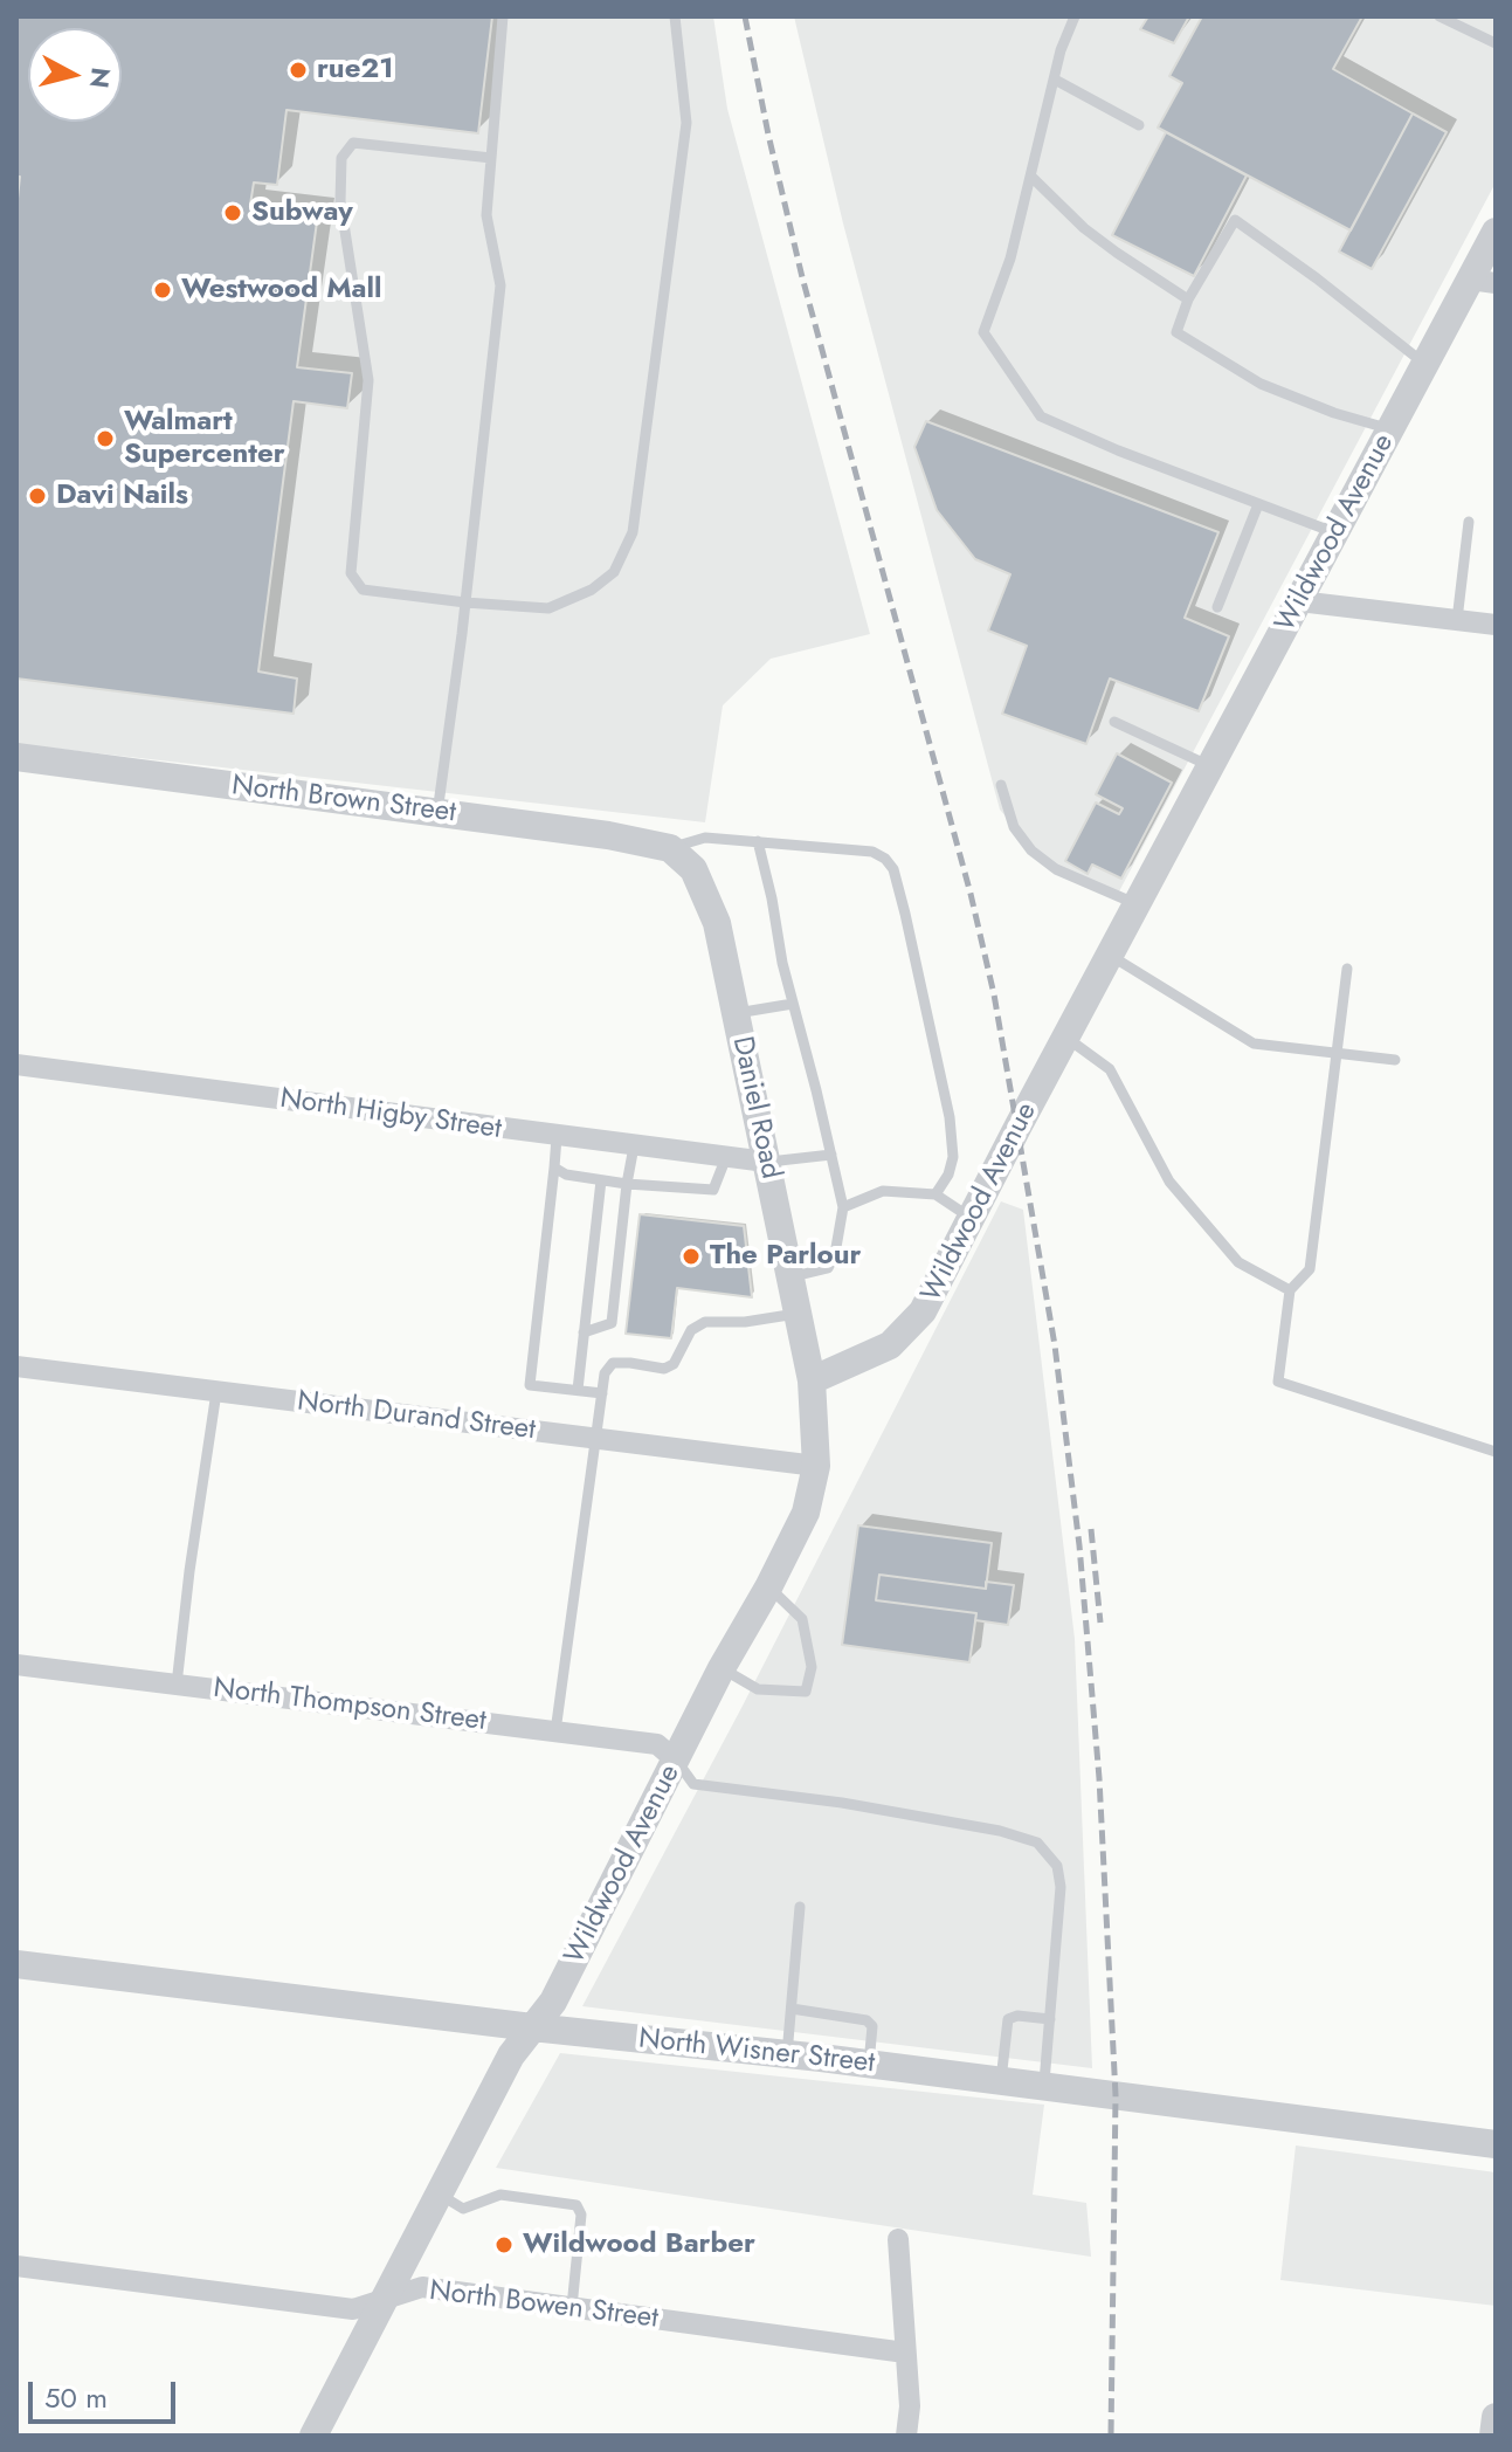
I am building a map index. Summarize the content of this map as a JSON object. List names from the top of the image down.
{
  "streets": {
    "street": [
      "Wildwood Avenue",
      "North Brown Street",
      "Daniel Road",
      "North Higby Street",
      "North Durand Street",
      "North Thompson Street",
      "North Wisner Street",
      "North Bowen Street"
    ]
  },
  "crossings": [
    ["Wildwood Avenue", "Daniel Road"],
    ["Wildwood Avenue", "North Durand Street"],
    ["Wildwood Avenue", "North Thompson Street"],
    ["Wildwood Avenue", "North Wisner Street"],
    ["Wildwood Avenue", "North Bowen Street"],
    ["North Brown Street", "Daniel Road"],
    ["Daniel Road", "North Higby Street"]
  ],
  "places": [
    "rue21",
    "Subway",
    "Westwood Mall",
    "Walmart Supercenter",
    "Davi Nails",
    "The Parlour",
    "Wildwood Barber"
  ],
  "scale_bar": "50 m",
  "north": "right"
}
